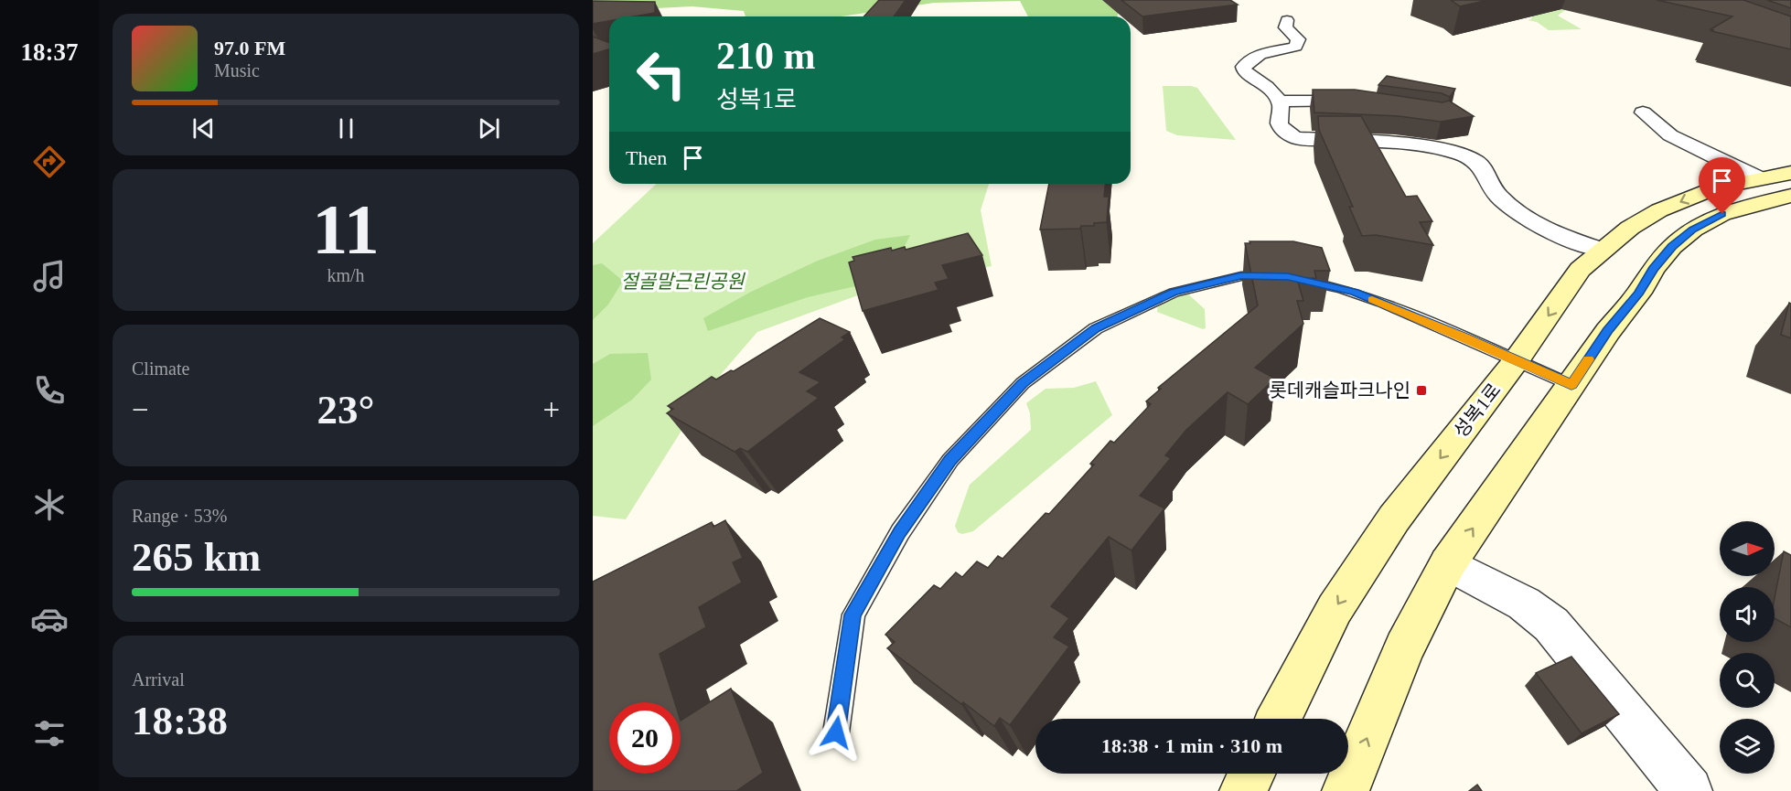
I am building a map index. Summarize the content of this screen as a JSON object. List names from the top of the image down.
{
  "streets": {
    "street": ["성복1로"]
  },
  "parks": ["절골말근린공원"],
  "places": {
    "transit": ["롯데캐슬파크나인"]
  },
  "north": "right",
  "page": {
    "tabs": "18:37",
    "turn": ["210 m", "성복1로"],
    "song": ["97.0 FM", "Music"],
    "then": "Then",
    "tile": [
      ["11", "km/h"],
      "Climate",
      ["Range · 53%", "265 km"],
      ["Arrival", "18:38"]
    ],
    "heat": ["−", "23°", "+"],
    "limit": "20",
    "trip": "18:38 · 1 min · 310 m"
  }
}
